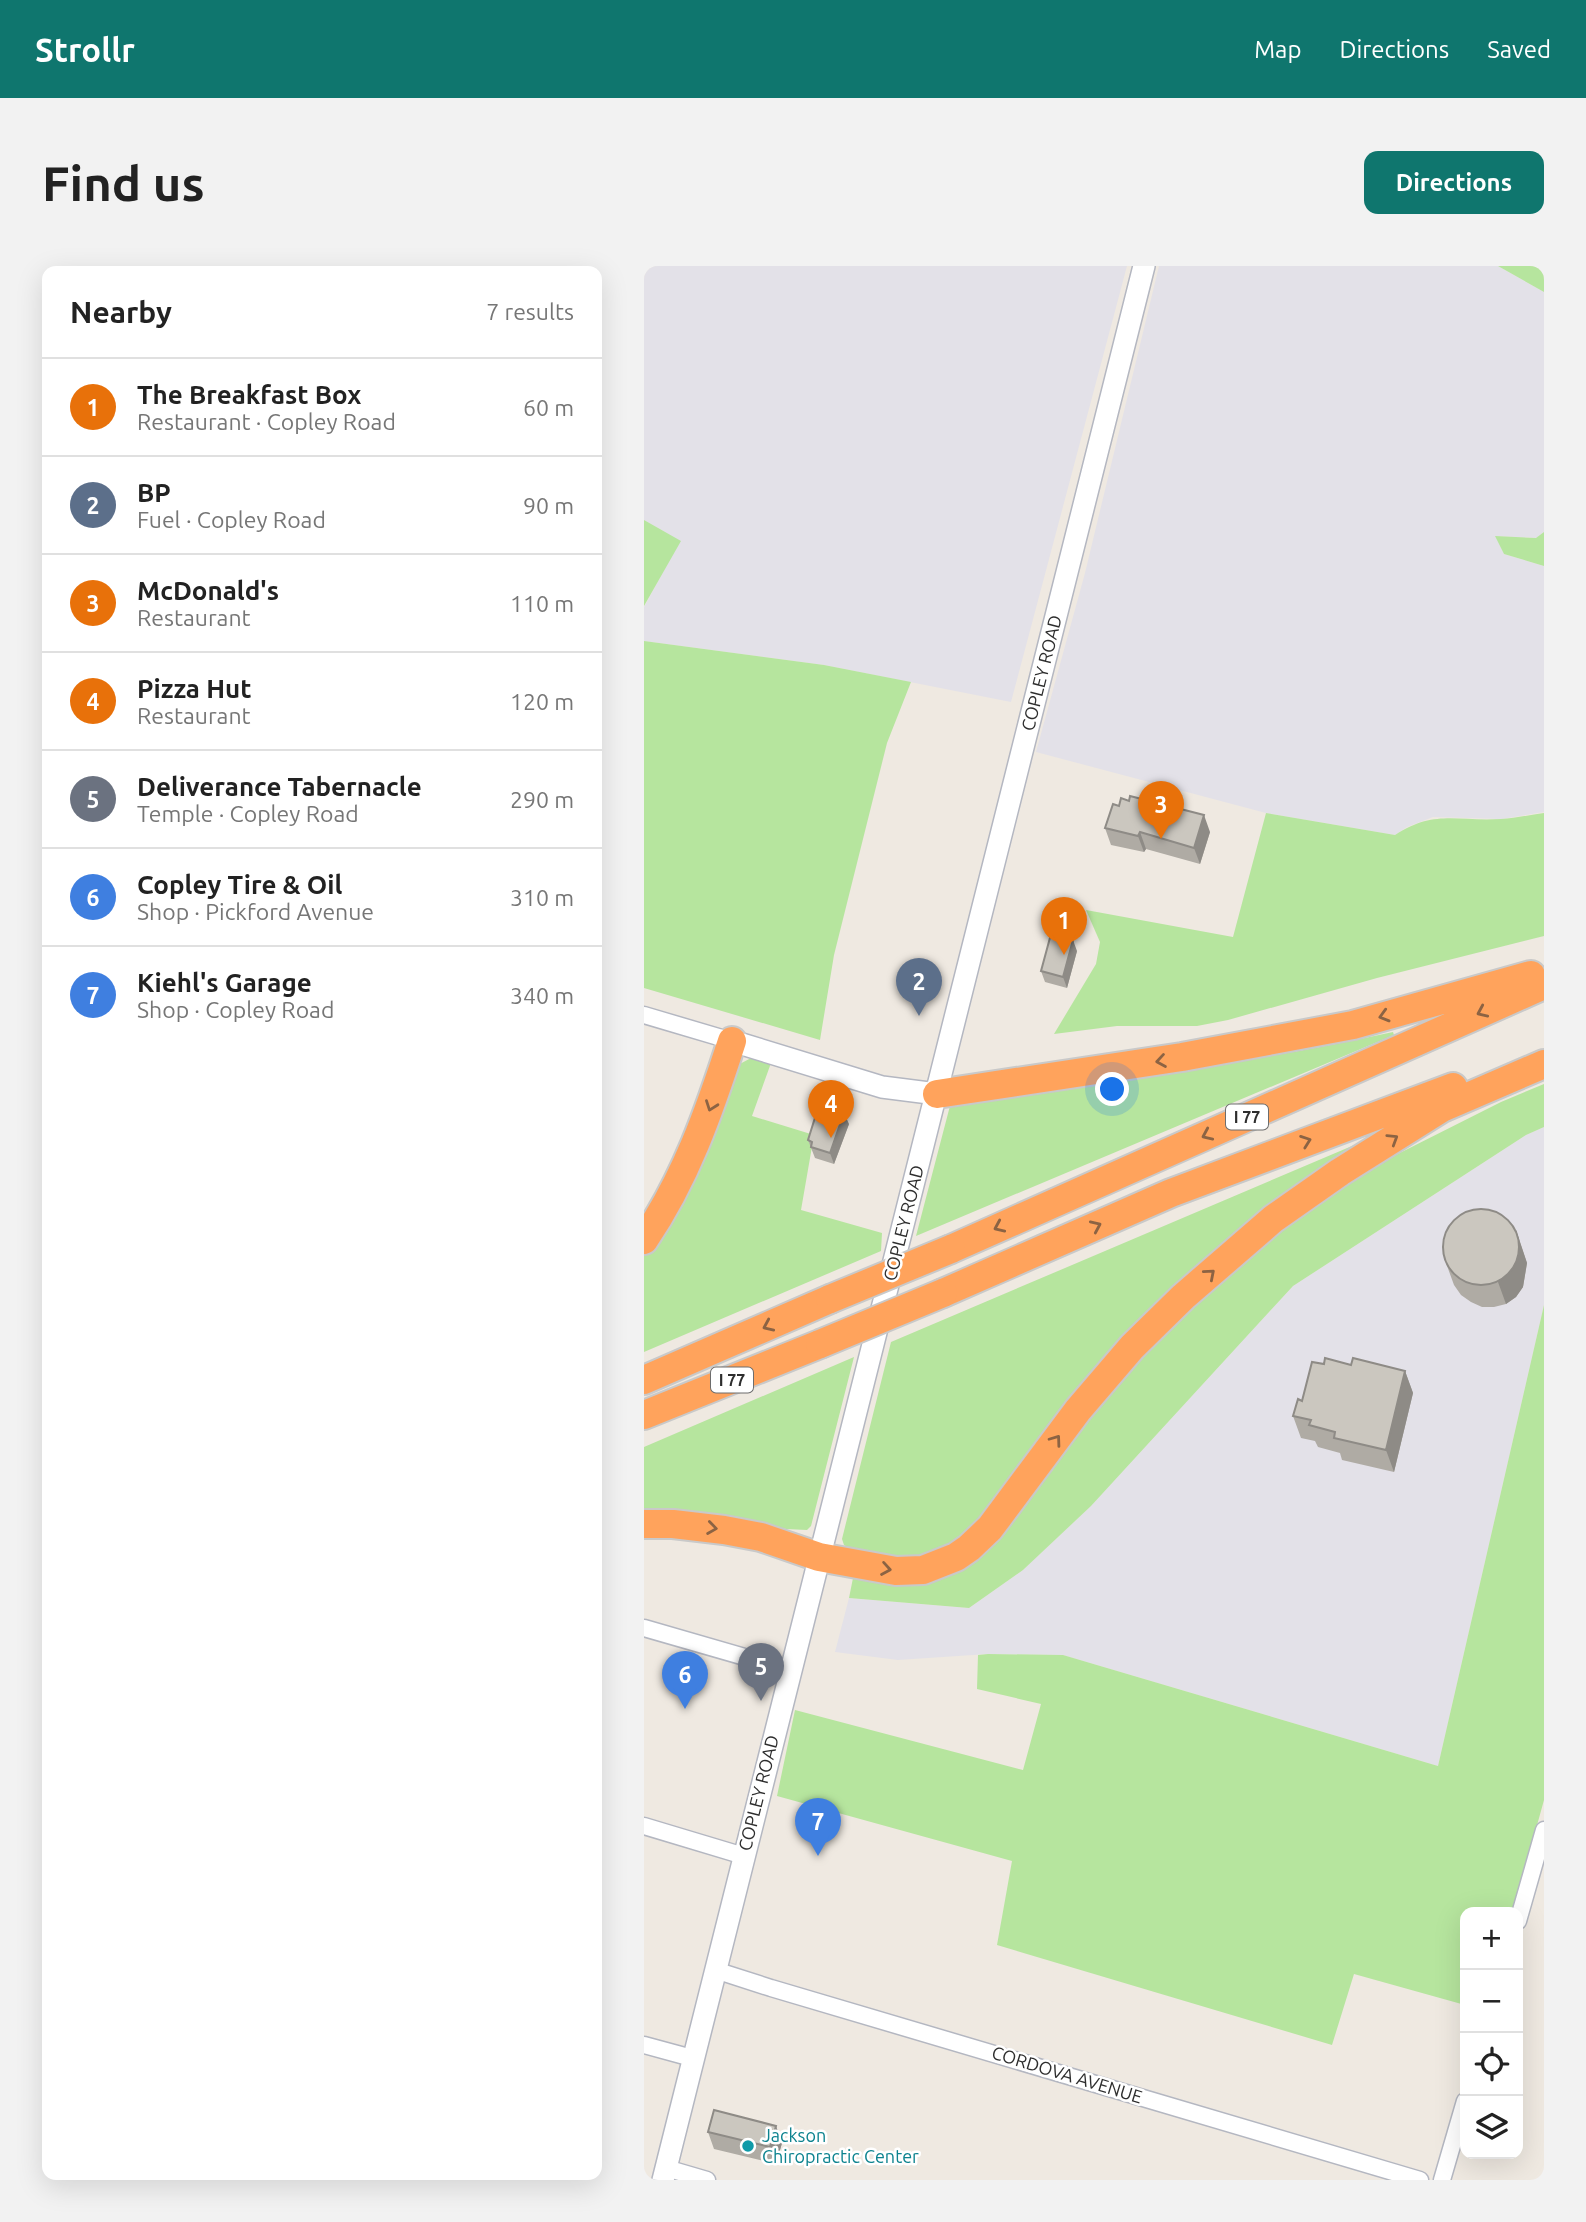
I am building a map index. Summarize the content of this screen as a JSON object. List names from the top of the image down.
{
  "streets": {
    "highway": ["I 77"],
    "main road": ["COPLEY ROAD"],
    "street": ["CORDOVA AVENUE"]
  },
  "crossings": [
    ["COPLEY ROAD", "CORDOVA AVENUE"]
  ],
  "places": ["Jackson Chiropractic Center"],
  "page": {
    "header": "Strollr",
    "nav": ["Map", "Directions", "Saved"],
    "buttons": "Directions",
    "title": "Find us",
    "heading": ["Nearby", "7 results"],
    "list": [
      {
        "mark": "1",
        "name": "The Breakfast Box",
        "note": "Restaurant · Copley Road",
        "value": "60 m"
      },
      {
        "mark": "2",
        "name": "BP",
        "note": "Fuel · Copley Road",
        "value": "90 m"
      },
      {
        "mark": "3",
        "name": "McDonald's",
        "note": "Restaurant",
        "value": "110 m"
      },
      {
        "mark": "4",
        "name": "Pizza Hut",
        "note": "Restaurant",
        "value": "120 m"
      },
      {
        "mark": "5",
        "name": "Deliverance Tabernacle",
        "note": "Temple · Copley Road",
        "value": "290 m"
      },
      {
        "mark": "6",
        "name": "Copley Tire & Oil",
        "note": "Shop · Pickford Avenue",
        "value": "310 m"
      },
      {
        "mark": "7",
        "name": "Kiehl's Garage",
        "note": "Shop · Copley Road",
        "value": "340 m"
      }
    ],
    "pins": [
      "3",
      "1",
      "2",
      "4",
      "5",
      "6",
      "7"
    ],
    "map_buttons": ["+", "−"]
  }
}
